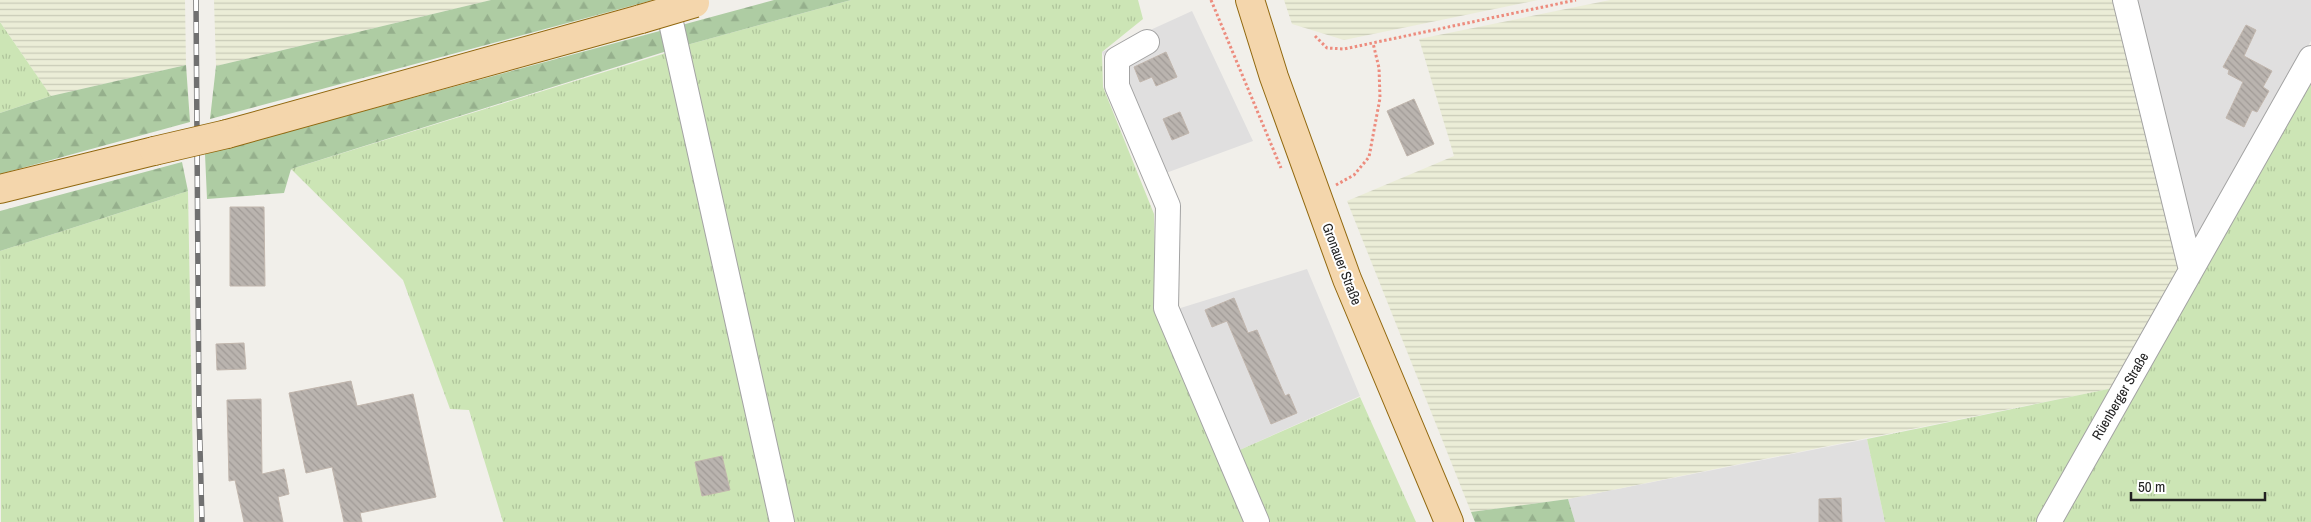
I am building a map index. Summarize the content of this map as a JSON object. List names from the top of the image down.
{
  "streets": {
    "main road": ["Gronauer Straße"],
    "street": ["Rüenberger Straße"]
  },
  "scale_bar": "50 m"
}
